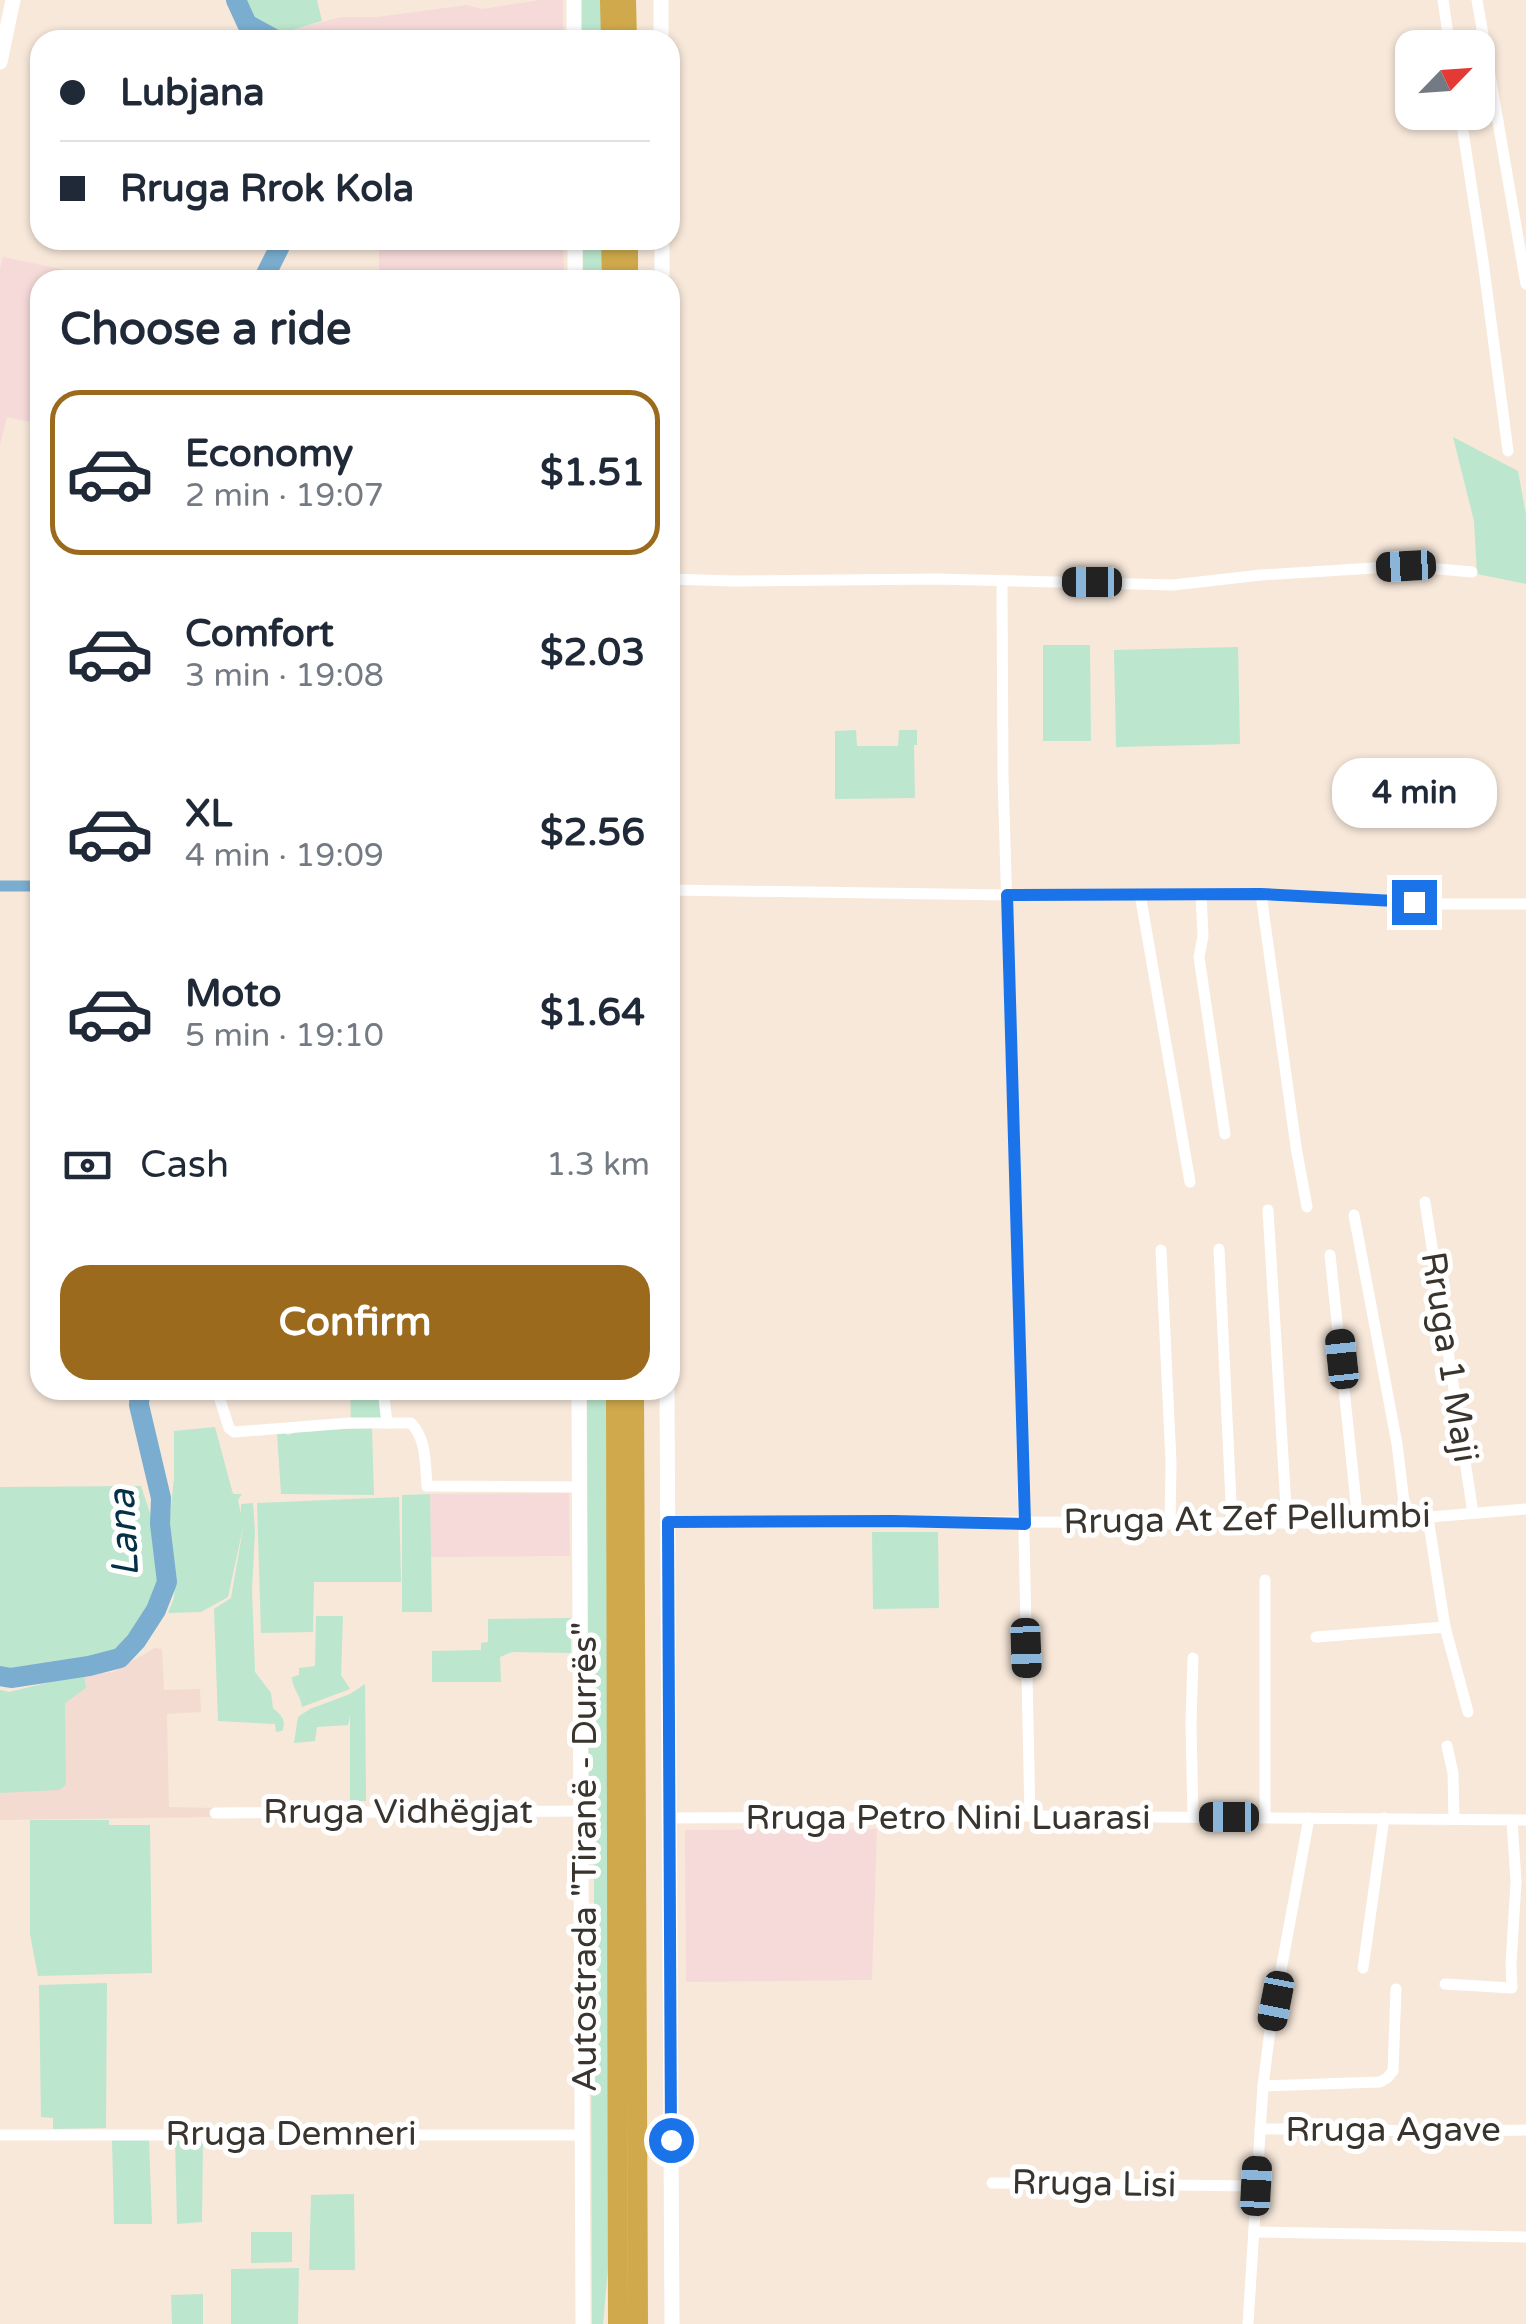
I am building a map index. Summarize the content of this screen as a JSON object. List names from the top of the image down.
{
  "streets": {
    "highway": ["Autostrada \"Tiranë - Durrës\""],
    "street": [
      "Rruga 1 Maji",
      "Rruga At Zef Pellumbi",
      "Rruga Vidhëgjat",
      "Rruga Petro Nini Luarasi",
      "Rruga Agave",
      "Rruga Demneri",
      "Rruga Lisi"
    ]
  },
  "crossings": [
    ["Rruga 1 Maji", "Rruga At Zef Pellumbi"]
  ],
  "water": ["Lana"],
  "north": "top right",
  "page": {
    "banner": ["Lubjana", "Rruga Rrok Kola"],
    "heading": "Choose a ride",
    "list": [
      {
        "name": "Economy",
        "note": "2 min · 19:07",
        "value": "$1.51"
      },
      {
        "name": "Comfort",
        "note": "3 min · 19:08",
        "value": "$2.03"
      },
      {
        "name": "XL",
        "note": "4 min · 19:09",
        "value": "$2.56"
      },
      {
        "name": "Moto",
        "note": "5 min · 19:10",
        "value": "$1.64"
      }
    ],
    "bubble": "4 min",
    "pay": ["Cash", "1.3 km"],
    "buttons": "Confirm"
  }
}
